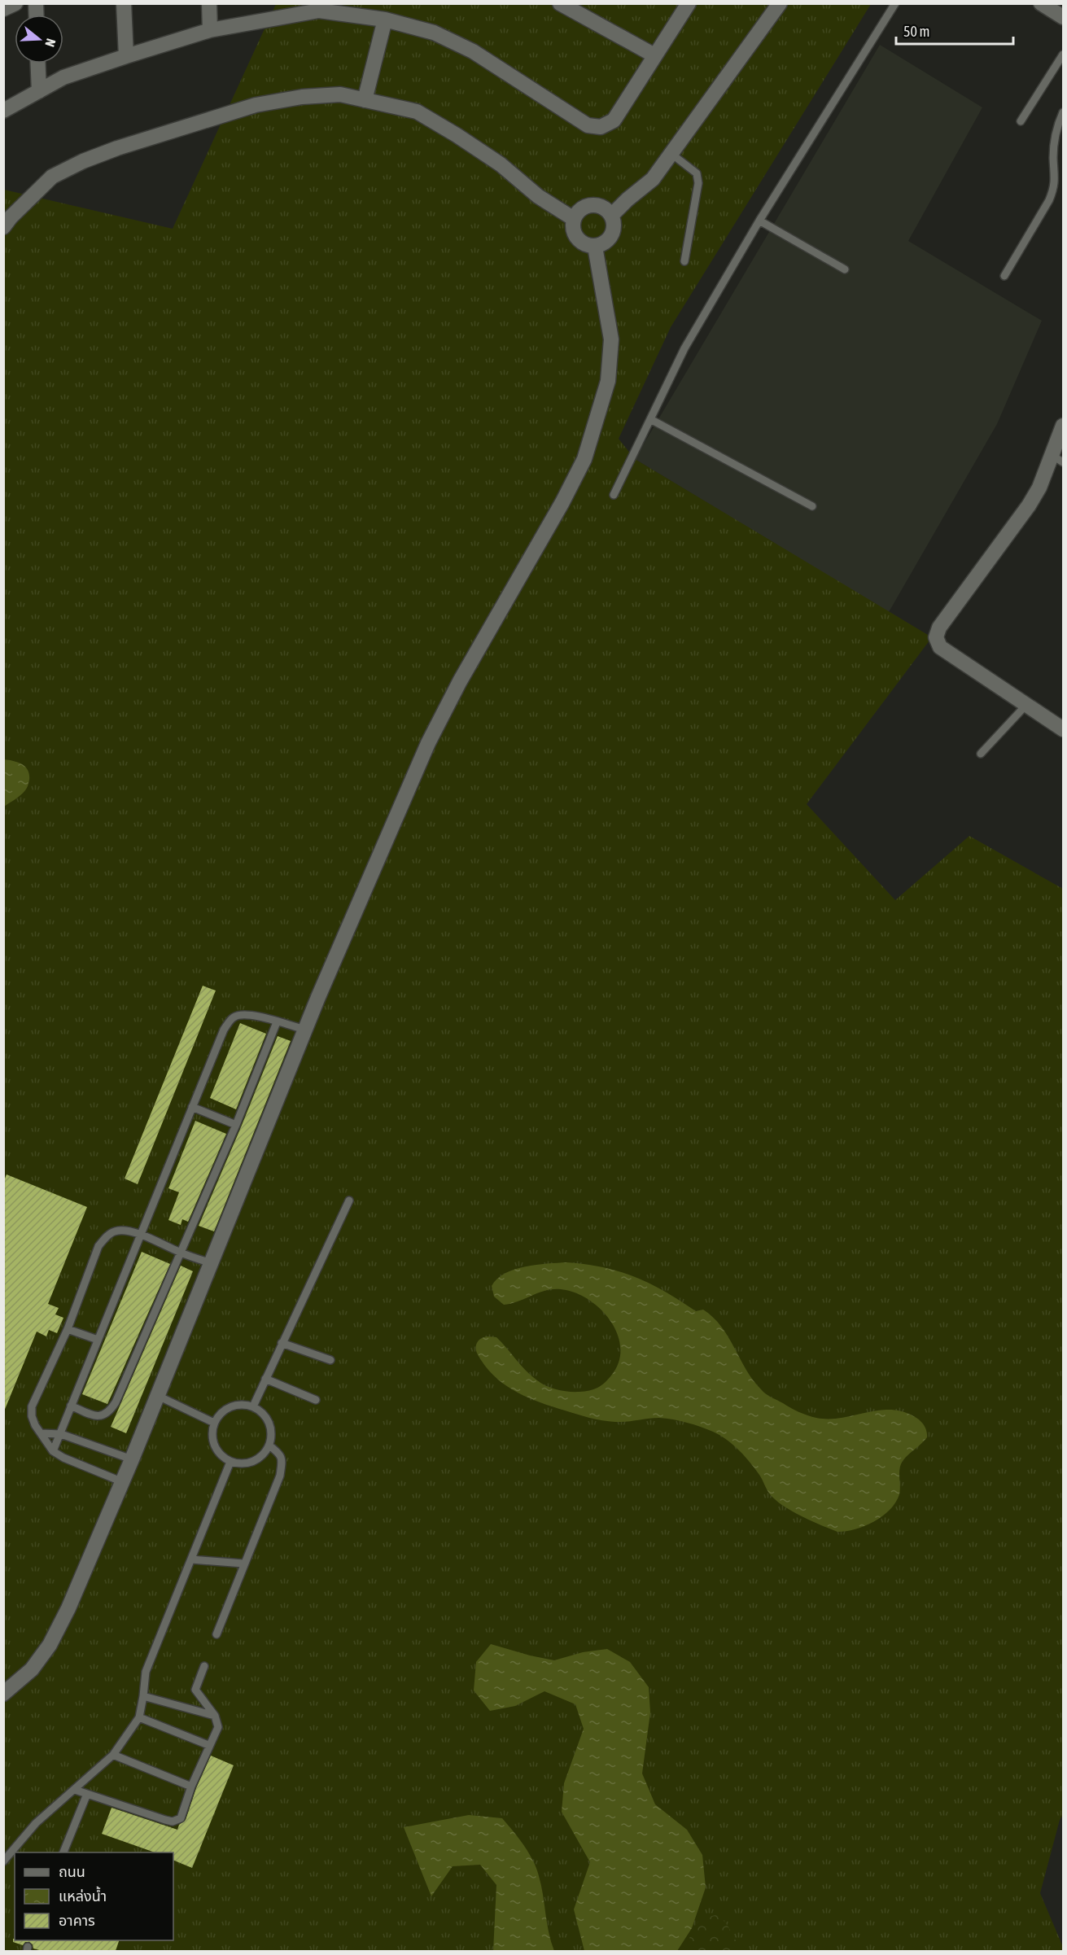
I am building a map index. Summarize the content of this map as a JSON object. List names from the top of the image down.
{
  "legend": ["ถนน", "แหล่งน้ำ", "อาคาร"],
  "scale_bar": "50 m",
  "north": "right"
}
